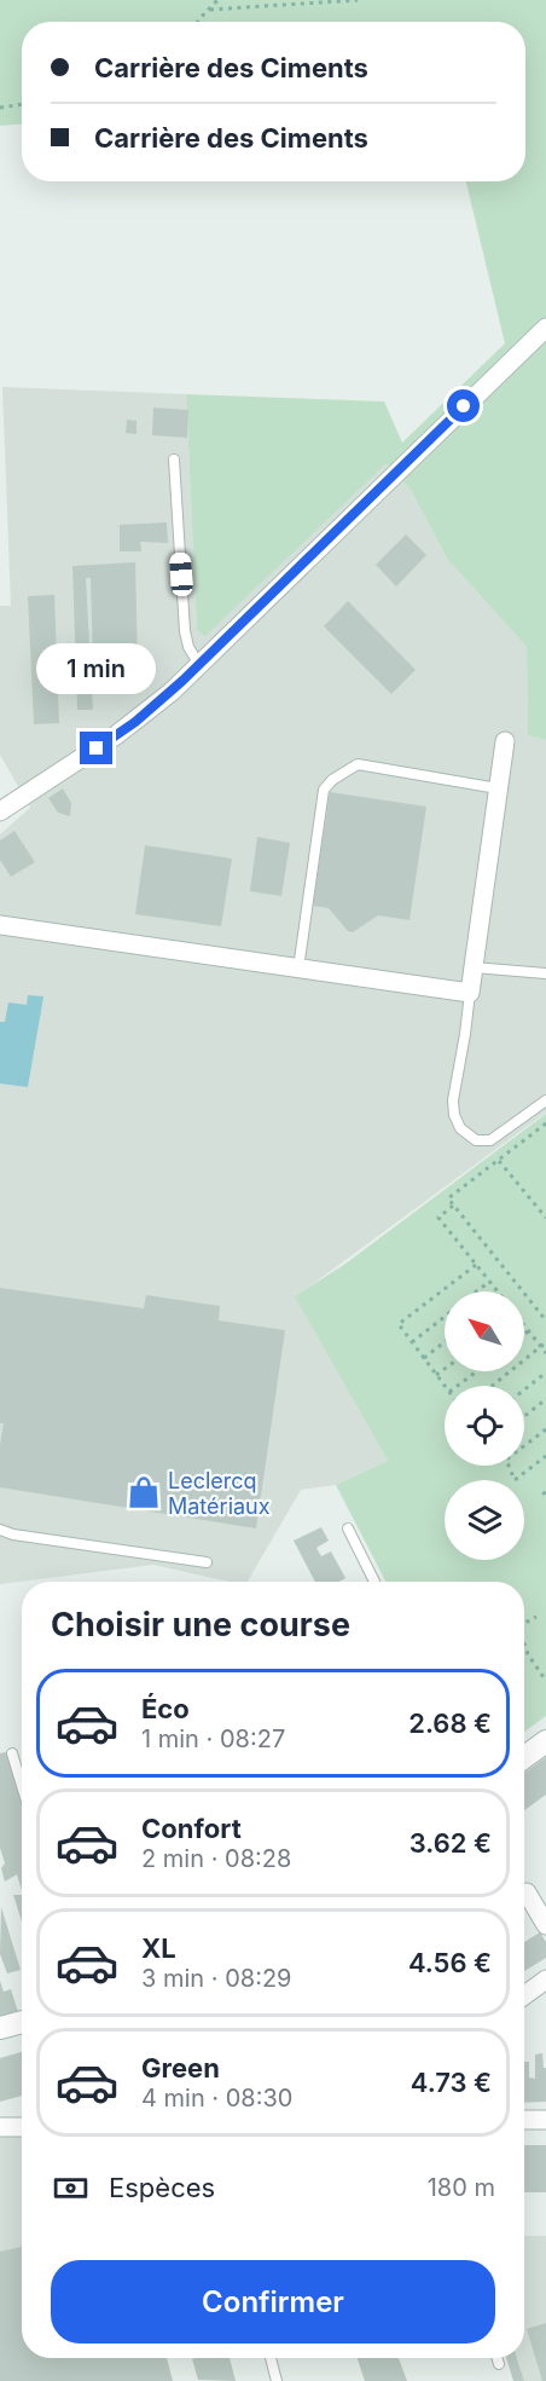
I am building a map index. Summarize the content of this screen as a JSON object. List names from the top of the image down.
{
  "places": {
    "shop": ["Leclercq Matériaux"]
  },
  "north": "top left",
  "page": {
    "banner": ["Carrière des Ciments", "Carrière des Ciments"],
    "bubble": "1 min",
    "heading": "Choisir une course",
    "list": [
      {
        "name": "Éco",
        "note": "1 min · 08:27",
        "value": "2.68 €"
      },
      {
        "name": "Confort",
        "note": "2 min · 08:28",
        "value": "3.62 €"
      },
      {
        "name": "XL",
        "note": "3 min · 08:29",
        "value": "4.56 €"
      },
      {
        "name": "Green",
        "note": "4 min · 08:30",
        "value": "4.73 €"
      }
    ],
    "pay": ["Espèces", "180 m"],
    "buttons": "Confirmer"
  }
}
